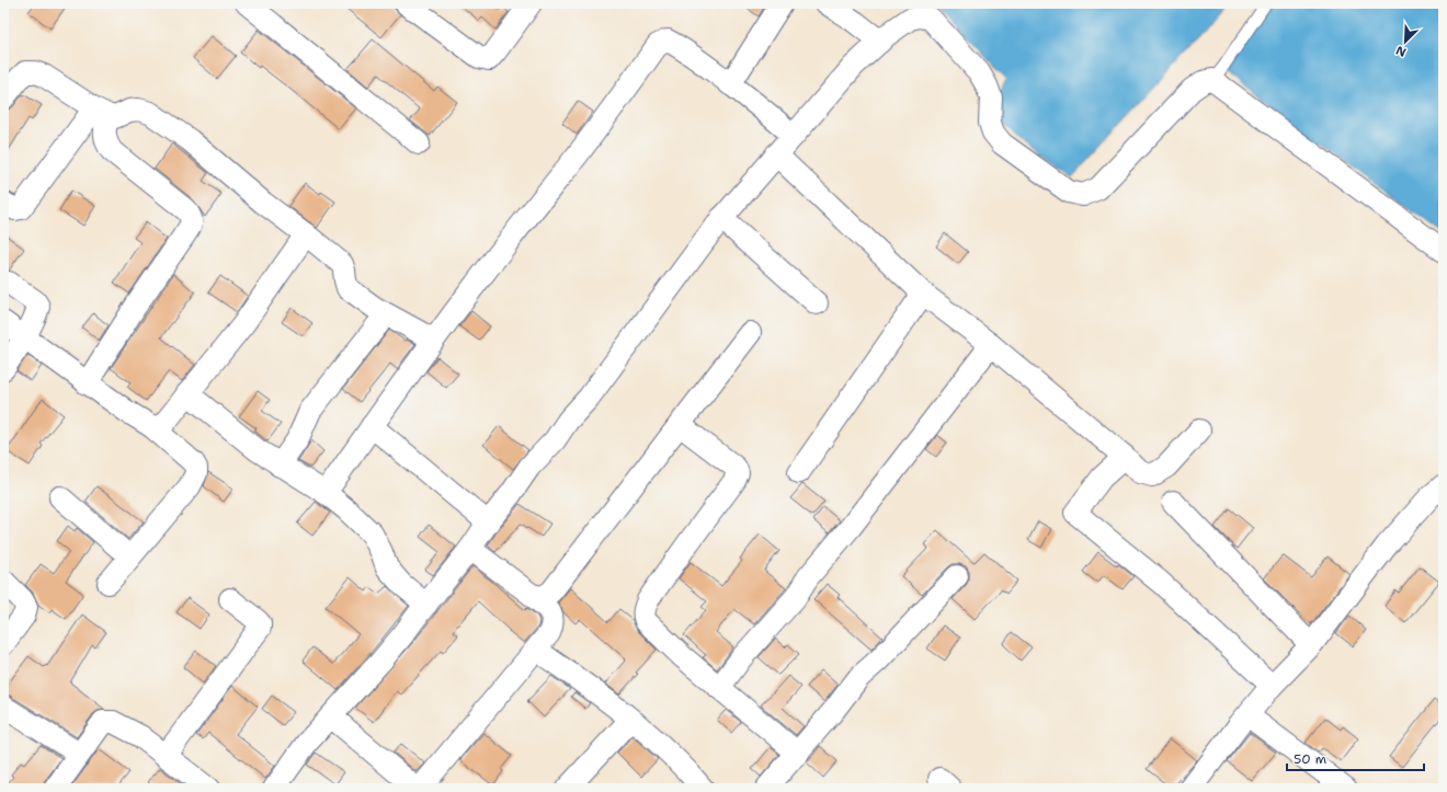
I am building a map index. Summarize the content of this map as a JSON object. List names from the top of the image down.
{
  "scale_bar": "50 m",
  "north": "bottom left"
}
